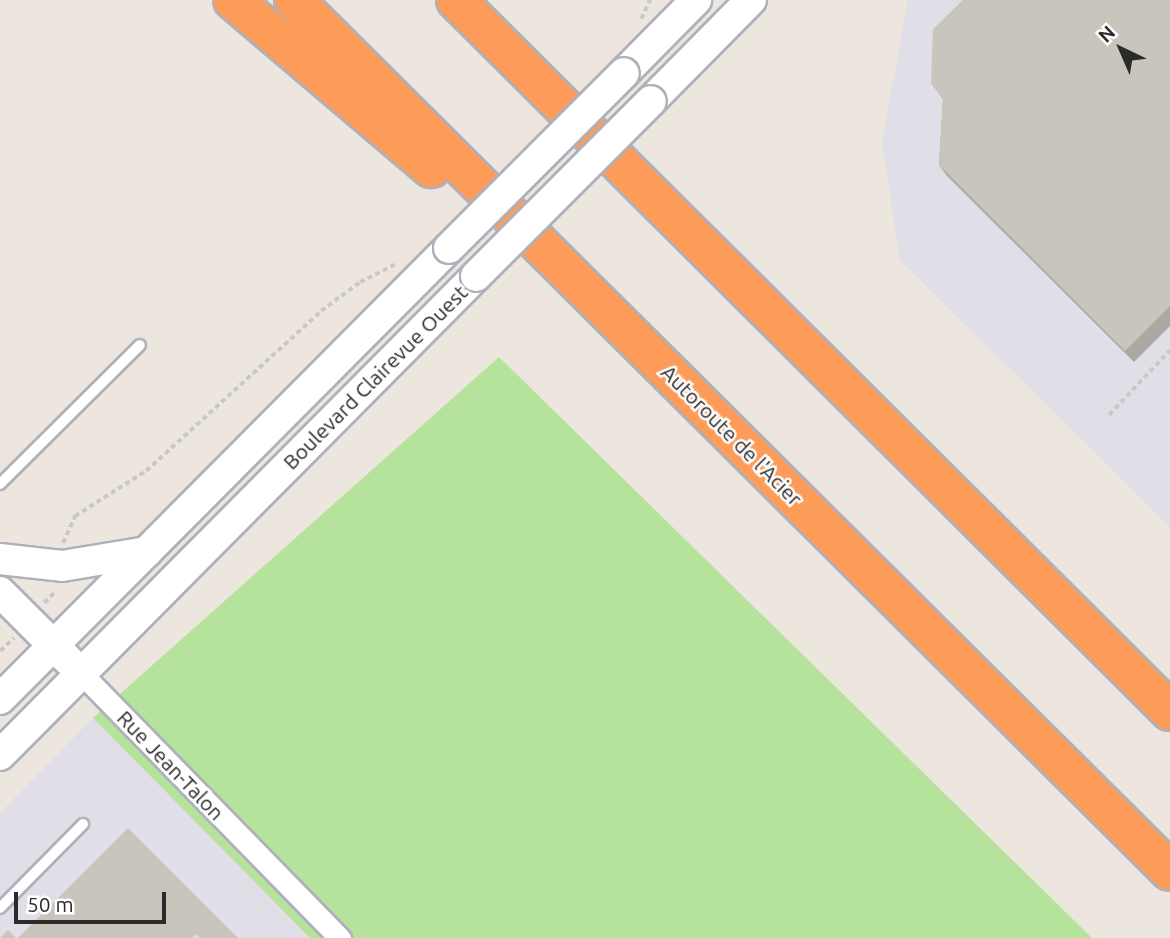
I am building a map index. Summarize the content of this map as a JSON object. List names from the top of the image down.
{
  "streets": {
    "highway": ["Autoroute de l'Acier"],
    "street": ["Boulevard Clairevue Ouest", "Rue Jean-Talon"]
  },
  "crossings": [
    ["Boulevard Clairevue Ouest", "Rue Jean-Talon"]
  ],
  "scale_bar": "50 m",
  "north": "top left"
}
